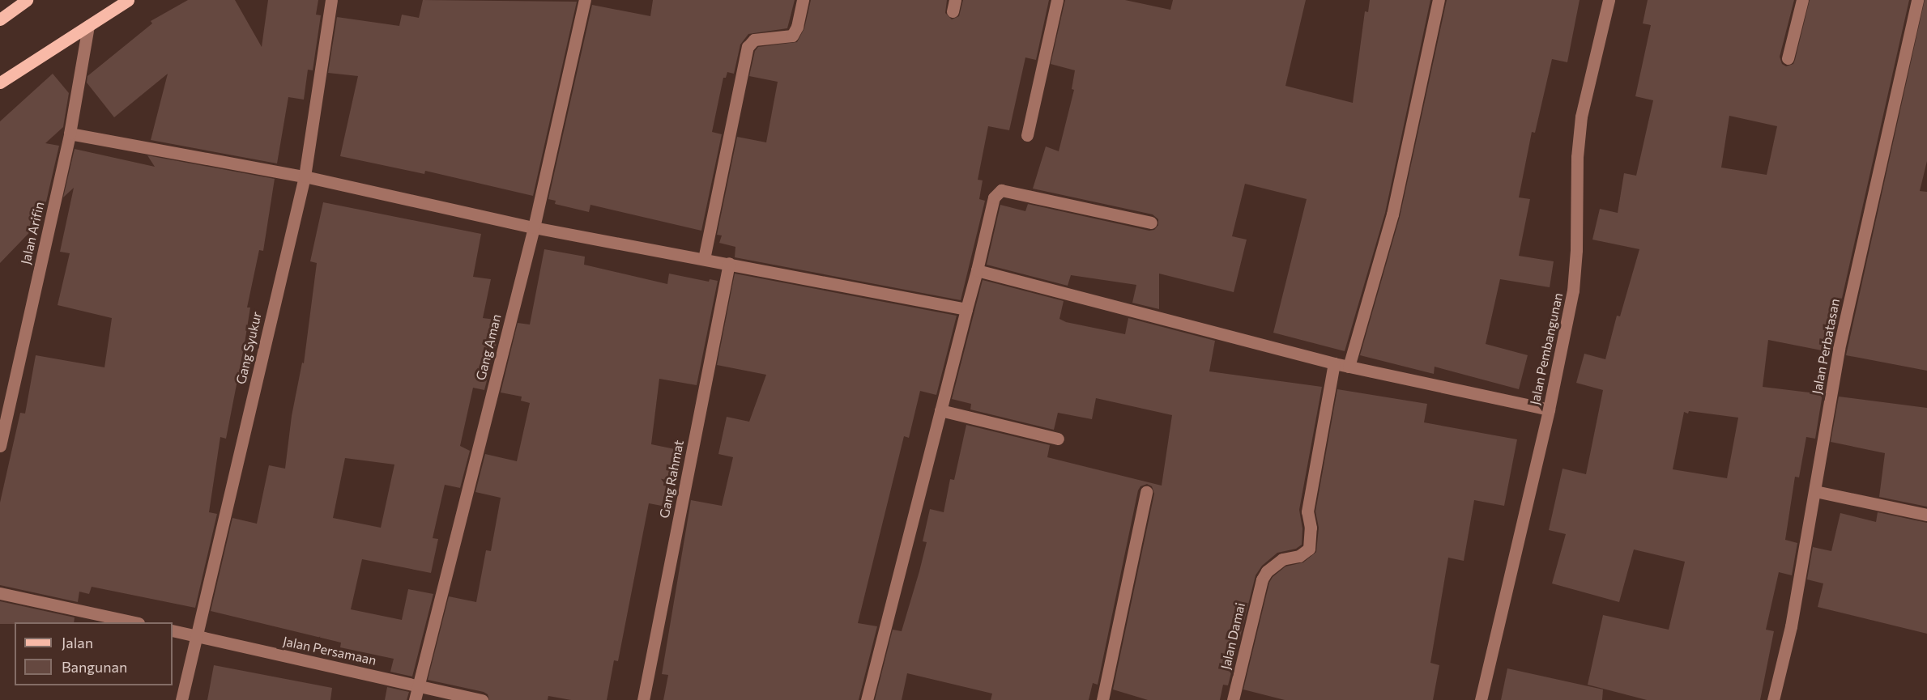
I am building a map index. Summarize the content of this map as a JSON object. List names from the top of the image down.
{
  "streets": {
    "street": [
      "Jalan Arifin",
      "Jalan Perbatasan",
      "Gang Aman",
      "Gang Syukur",
      "Jalan Pembangunan",
      "Gang Rahmat",
      "Jalan Damai",
      "Jalan Persamaan"
    ]
  },
  "crossings": [
    ["Gang Aman", "Jalan Persamaan"],
    ["Gang Syukur", "Jalan Persamaan"]
  ],
  "legend": ["Jalan", "Bangunan"]
}
